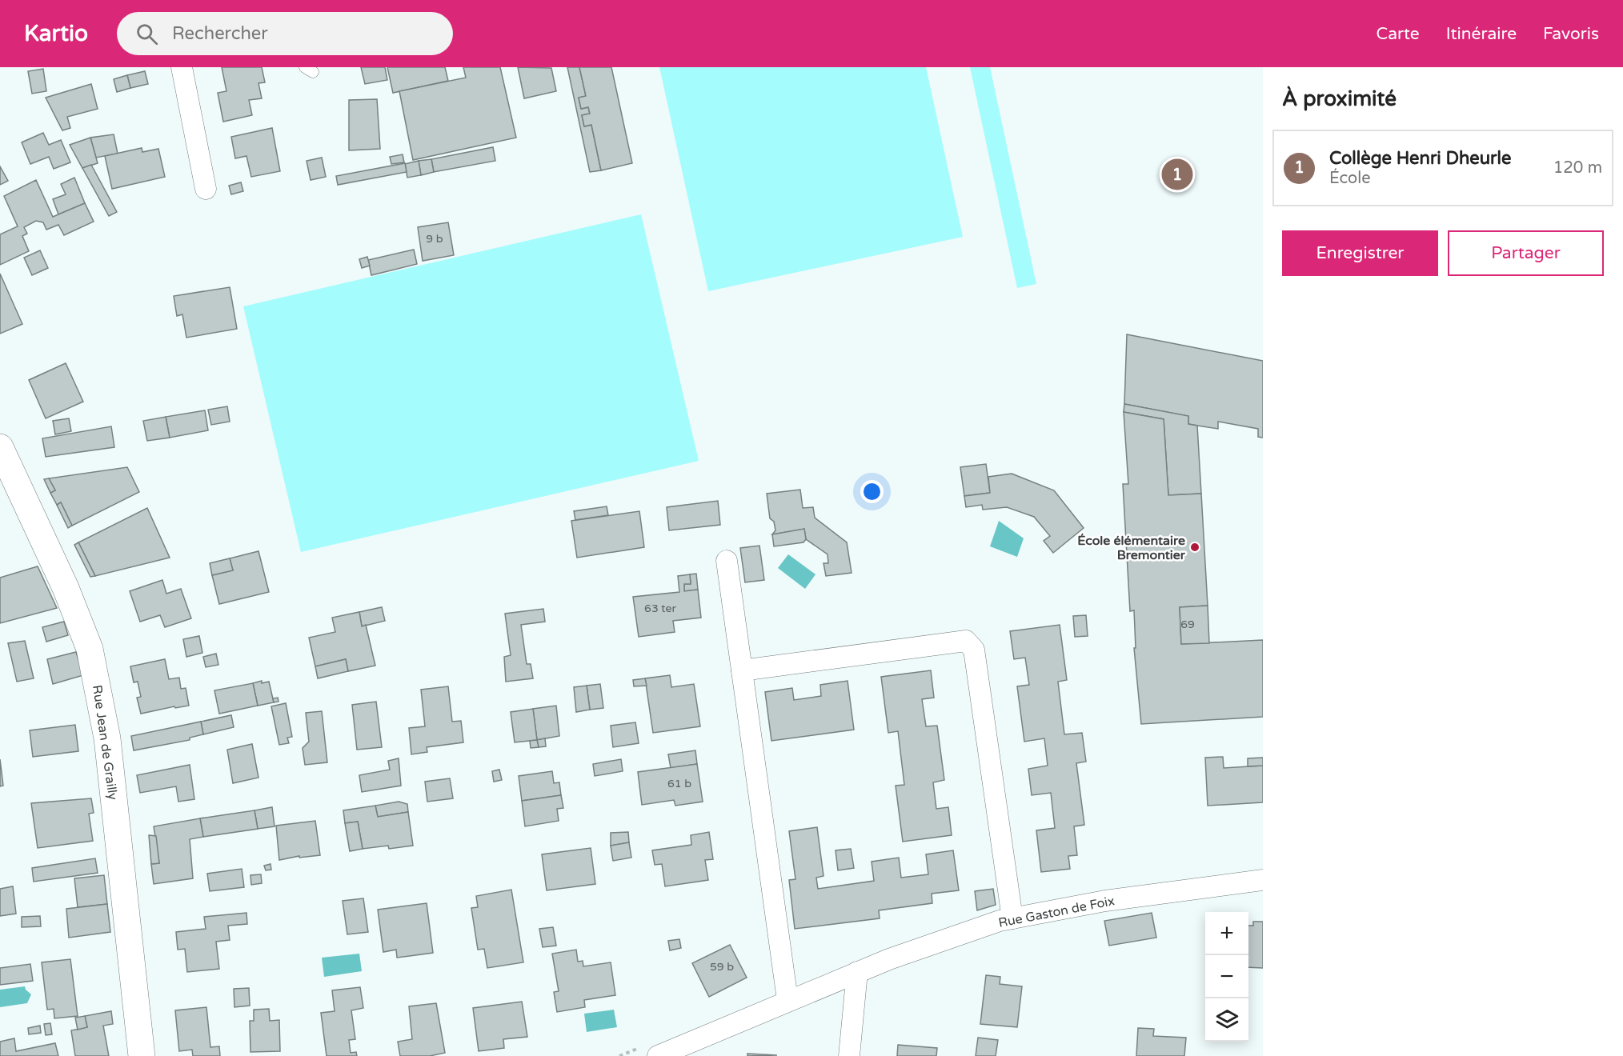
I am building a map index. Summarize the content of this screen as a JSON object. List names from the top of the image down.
{
  "streets": {
    "street": ["Rue Jean de Grailly", "Rue Gaston de Foix"]
  },
  "places": ["École élémentaire Bremontier"],
  "house_numbers": [
    "9 b",
    "63 ter",
    "69",
    "61 b",
    "59 b"
  ],
  "page": {
    "header": "Kartio",
    "search": "Rechercher",
    "nav": ["Carte", "Itinéraire", "Favoris"],
    "heading": "À proximité",
    "list": [
      {
        "mark": "1",
        "name": "Collège Henri Dheurle",
        "note": "École",
        "value": "120 m"
      }
    ],
    "pins": "1",
    "buttons": ["Enregistrer", "Partager"],
    "map_buttons": ["+", "−"]
  }
}
